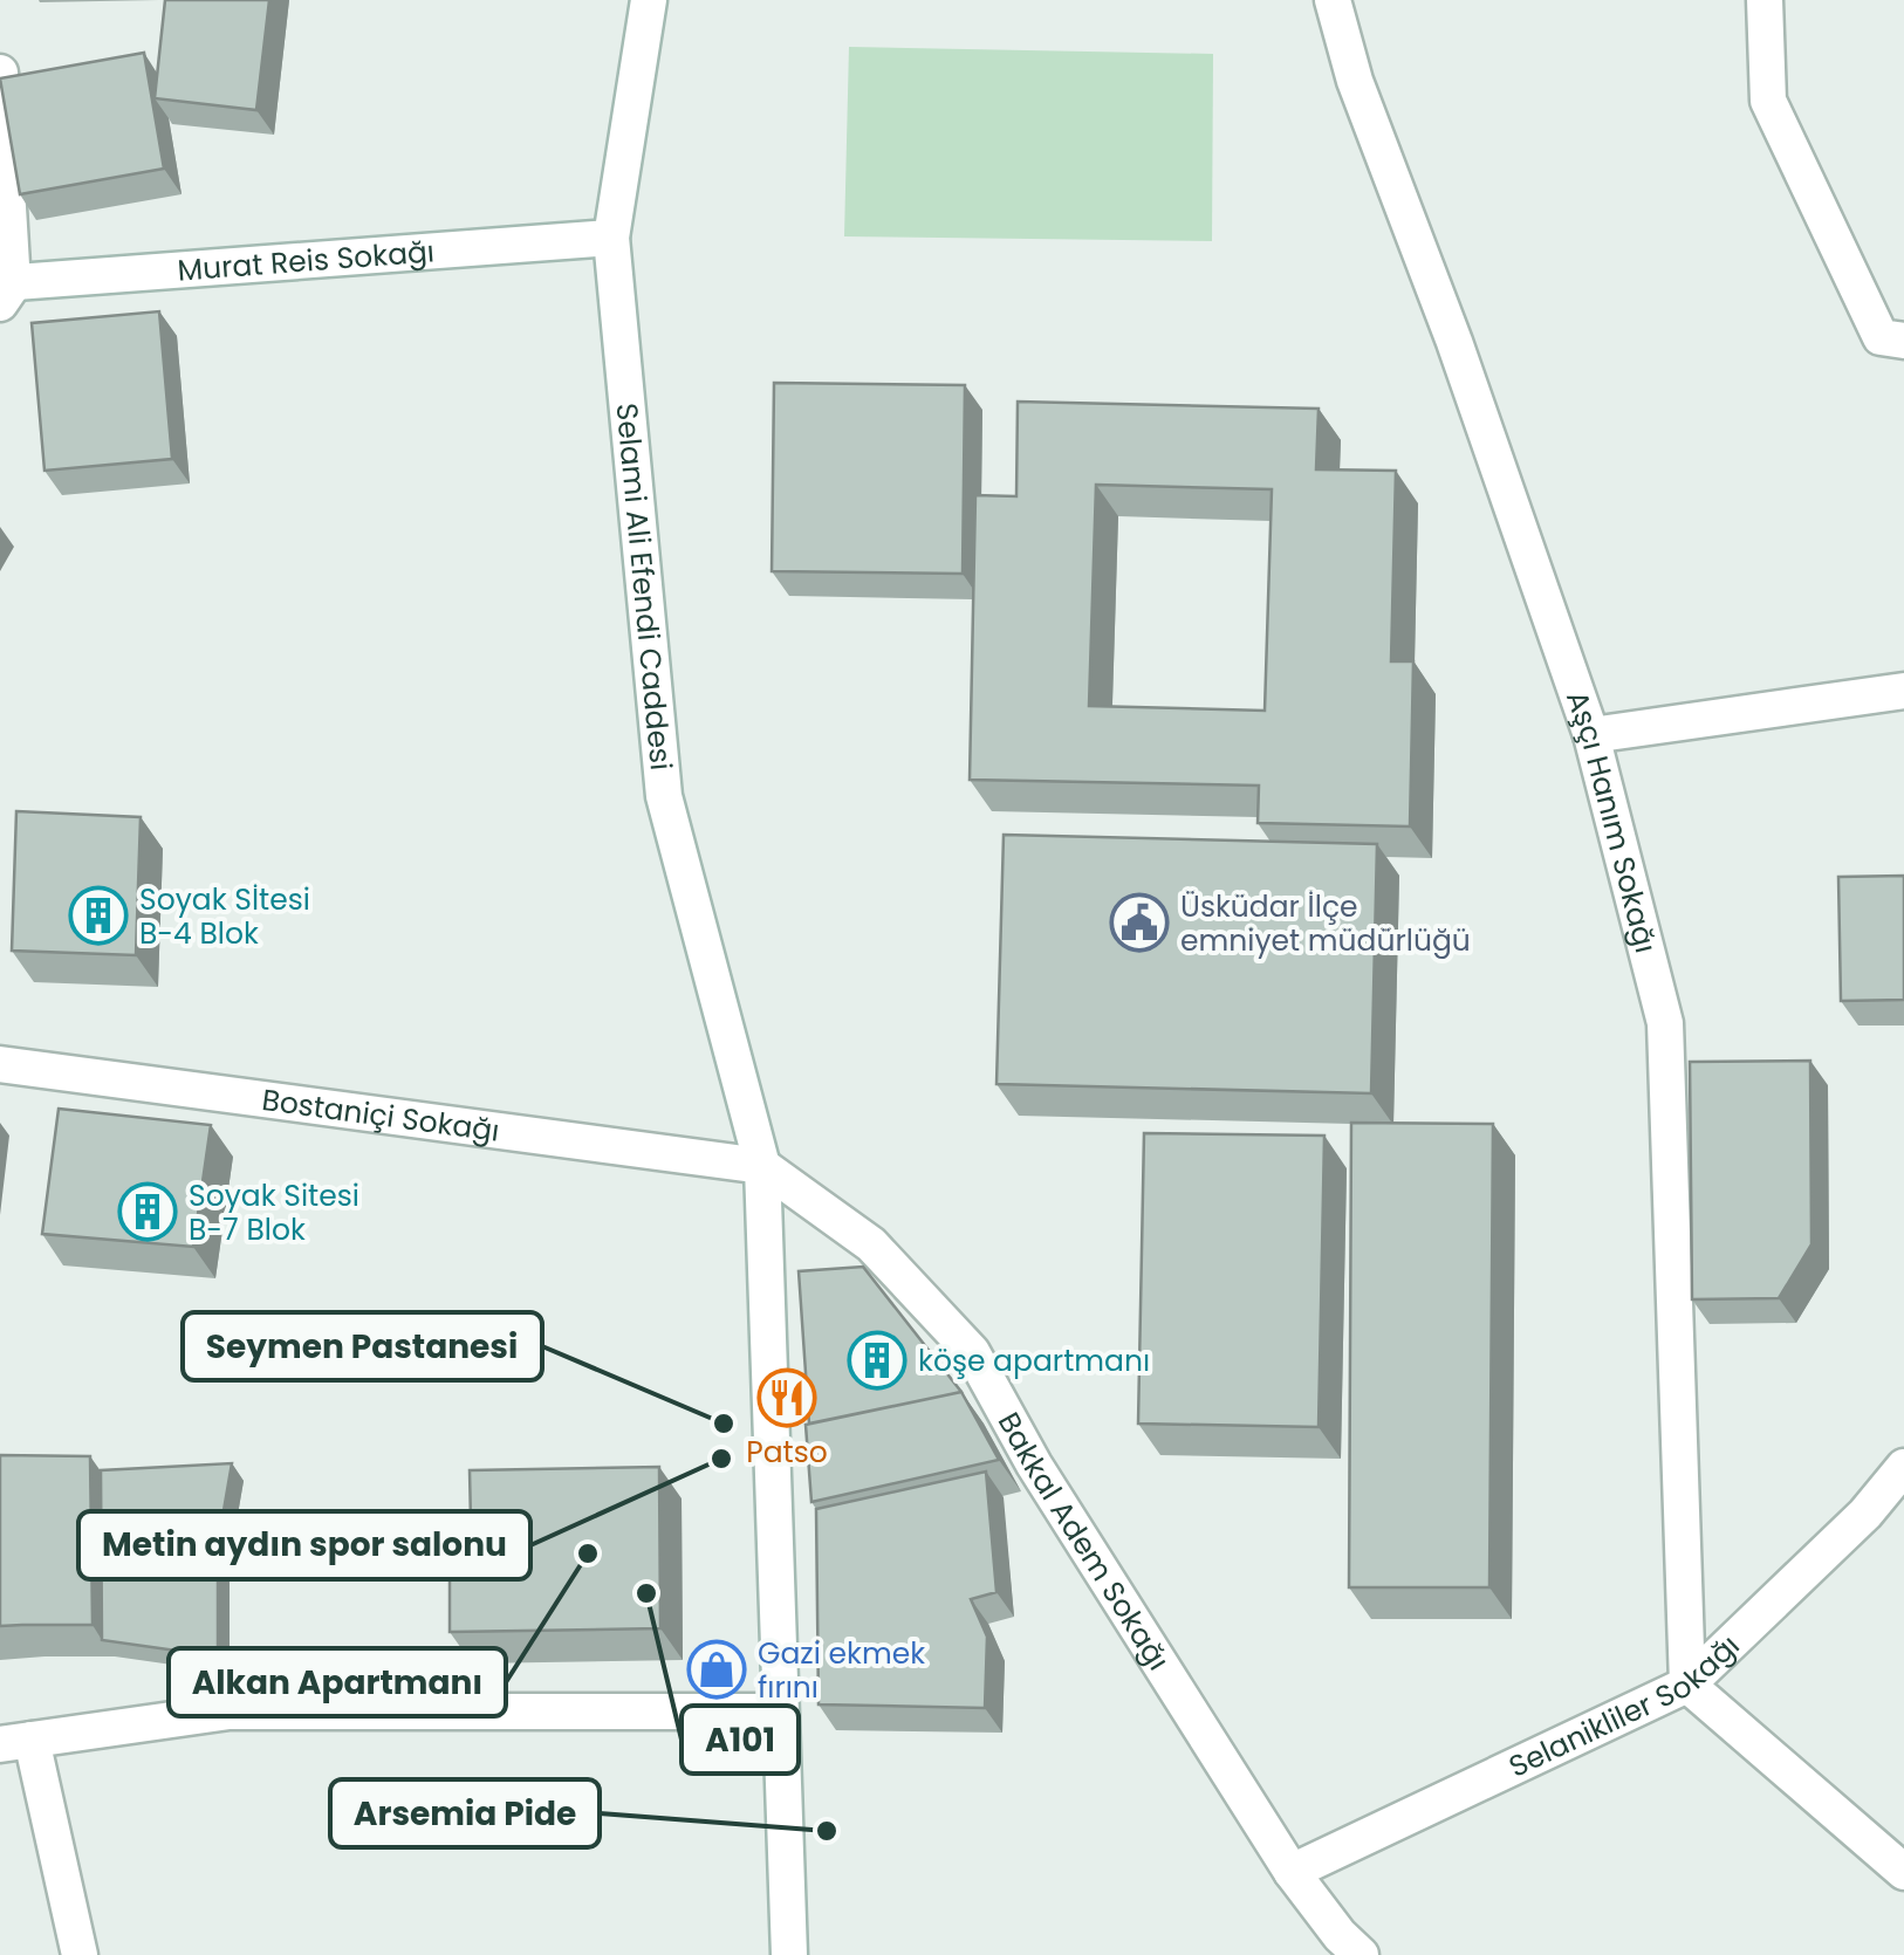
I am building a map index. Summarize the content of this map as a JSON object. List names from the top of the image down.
{
  "streets": {
    "street": [
      "Murat Reis Sokağı",
      "Selami Ali Efendi Caddesi",
      "Aşçı Hanım Sokağı",
      "Bostaniçi Sokağı",
      "Bakkal Adem Sokağı",
      "Selanikliler Sokağı"
    ]
  },
  "crossings": [
    ["Murat Reis Sokağı", "Selami Ali Efendi Caddesi"],
    ["Selami Ali Efendi Caddesi", "Bostaniçi Sokağı"],
    ["Selami Ali Efendi Caddesi", "Bakkal Adem Sokağı"],
    ["Aşçı Hanım Sokağı", "Selanikliler Sokağı"],
    ["Bostaniçi Sokağı", "Bakkal Adem Sokağı"],
    ["Bakkal Adem Sokağı", "Selanikliler Sokağı"]
  ],
  "places": {
    "building": ["Soyak Sİtesi B-4 Blok", "Soyak Sitesi B-7 Blok", "köşe apartmanı"],
    "public building": ["Üsküdar İlçe emniyet müdürlüğü"],
    "restaurant": ["Patso"],
    "other": [
      "Seymen Pastanesi",
      "Metin aydın spor salonu",
      "Alkan Apartmanı",
      "A101",
      "Arsemia Pide"
    ],
    "shop": ["Gazi ekmek fırını"]
  }
}
